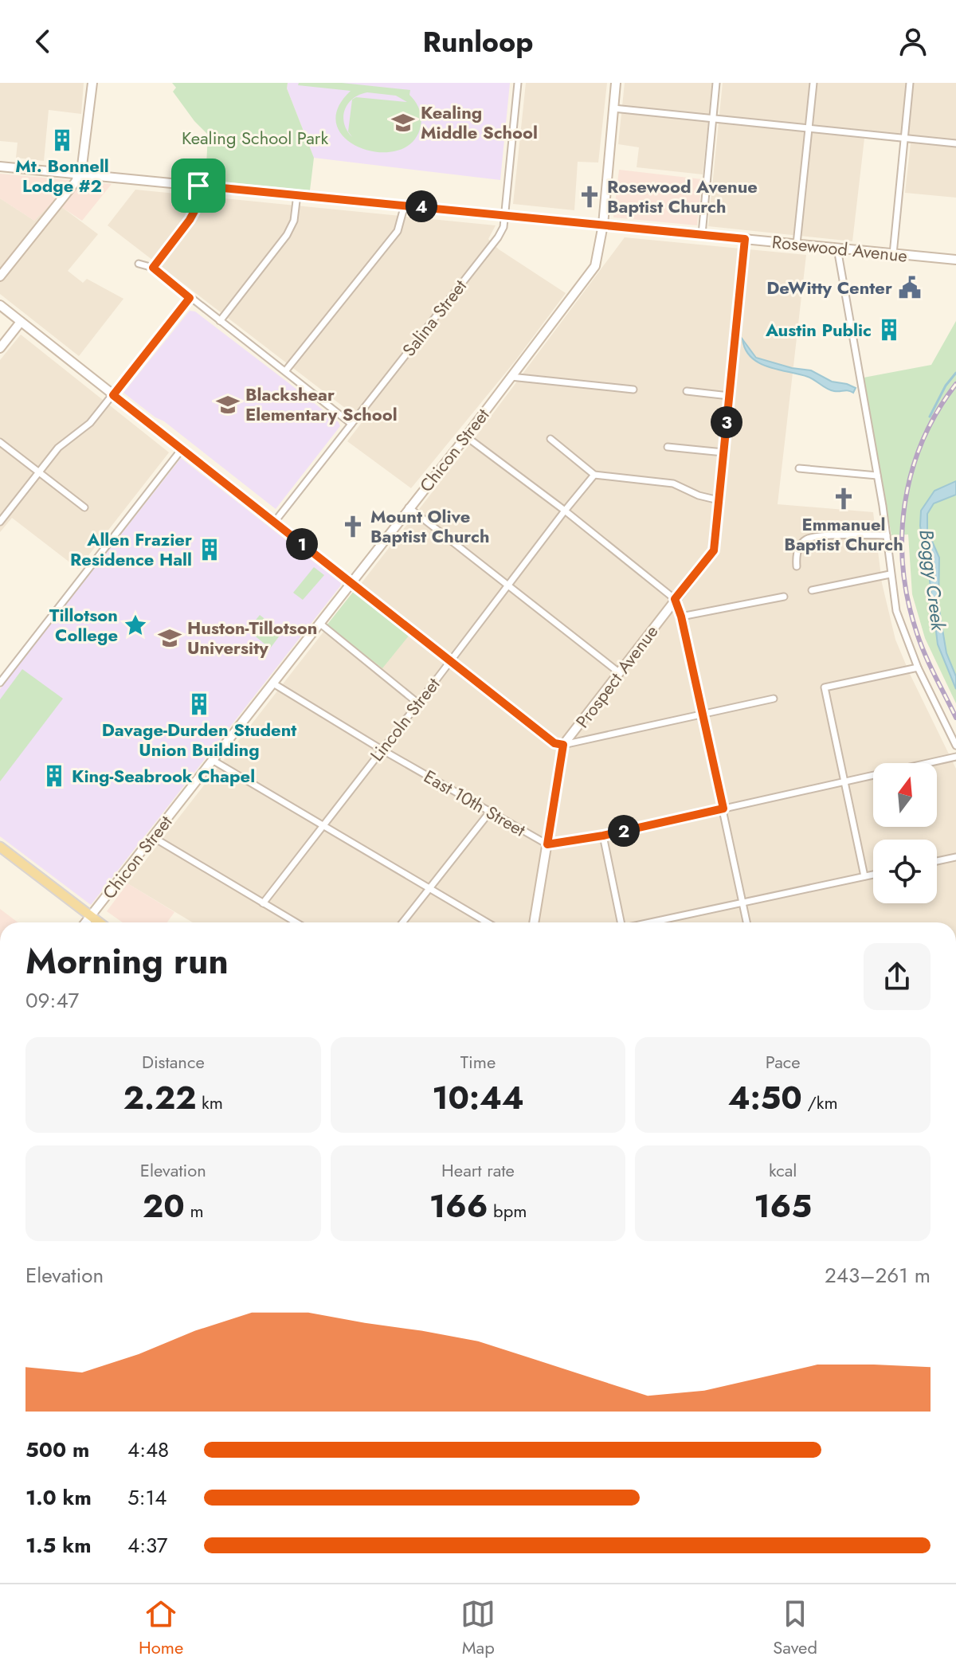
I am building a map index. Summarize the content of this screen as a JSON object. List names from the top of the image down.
{
  "streets": {
    "street": [
      "Rosewood Avenue",
      "Salina Street",
      "Chicon Street",
      "Prospect Avenue",
      "Lincoln Street",
      "East 10th Street"
    ]
  },
  "crossings": [
    ["Rosewood Avenue", "Salina Street"],
    ["Rosewood Avenue", "Chicon Street"],
    ["Chicon Street", "East 10th Street"],
    ["Prospect Avenue", "East 10th Street"],
    ["Lincoln Street", "East 10th Street"]
  ],
  "water": ["Boggy Creek"],
  "parks": ["Kealing School Park"],
  "places": {
    "school or university": ["Kealing Middle School", "Blackshear Elementary School", "Huston-Tillotson University"],
    "building": [
      "Mt. Bonnell Lodge #2",
      "Austin Public",
      "Allen Frazier Residence Hall",
      "Davage-Durden Student Union Building",
      "King-Seabrook Chapel"
    ],
    "church": ["Rosewood Avenue Baptist Church", "Emmanuel Baptist Church", "Mount Olive Baptist Church"],
    "public building": ["DeWitty Center"],
    "place": ["Tillotson College"]
  },
  "north": "top",
  "page": {
    "header": "Runloop",
    "pins": [
      "4",
      "3",
      "1",
      "2"
    ],
    "heading": ["Morning run", "09:47"],
    "stats": [
      ["Distance", "2.22 km"],
      ["Time", "10:44"],
      ["Pace", "4:50 /km"],
      ["Elevation", "20 m"],
      ["Heart rate", "166 bpm"],
      ["kcal", "165"]
    ],
    "chart": ["Elevation", "243–261 m"],
    "list": [
      {
        "name": "500 m",
        "note": "4:48"
      },
      {
        "name": "1.0 km",
        "note": "5:14"
      },
      {
        "name": "1.5 km",
        "note": "4:37"
      }
    ],
    "tabs": ["Home", "Map", "Saved"]
  }
}
